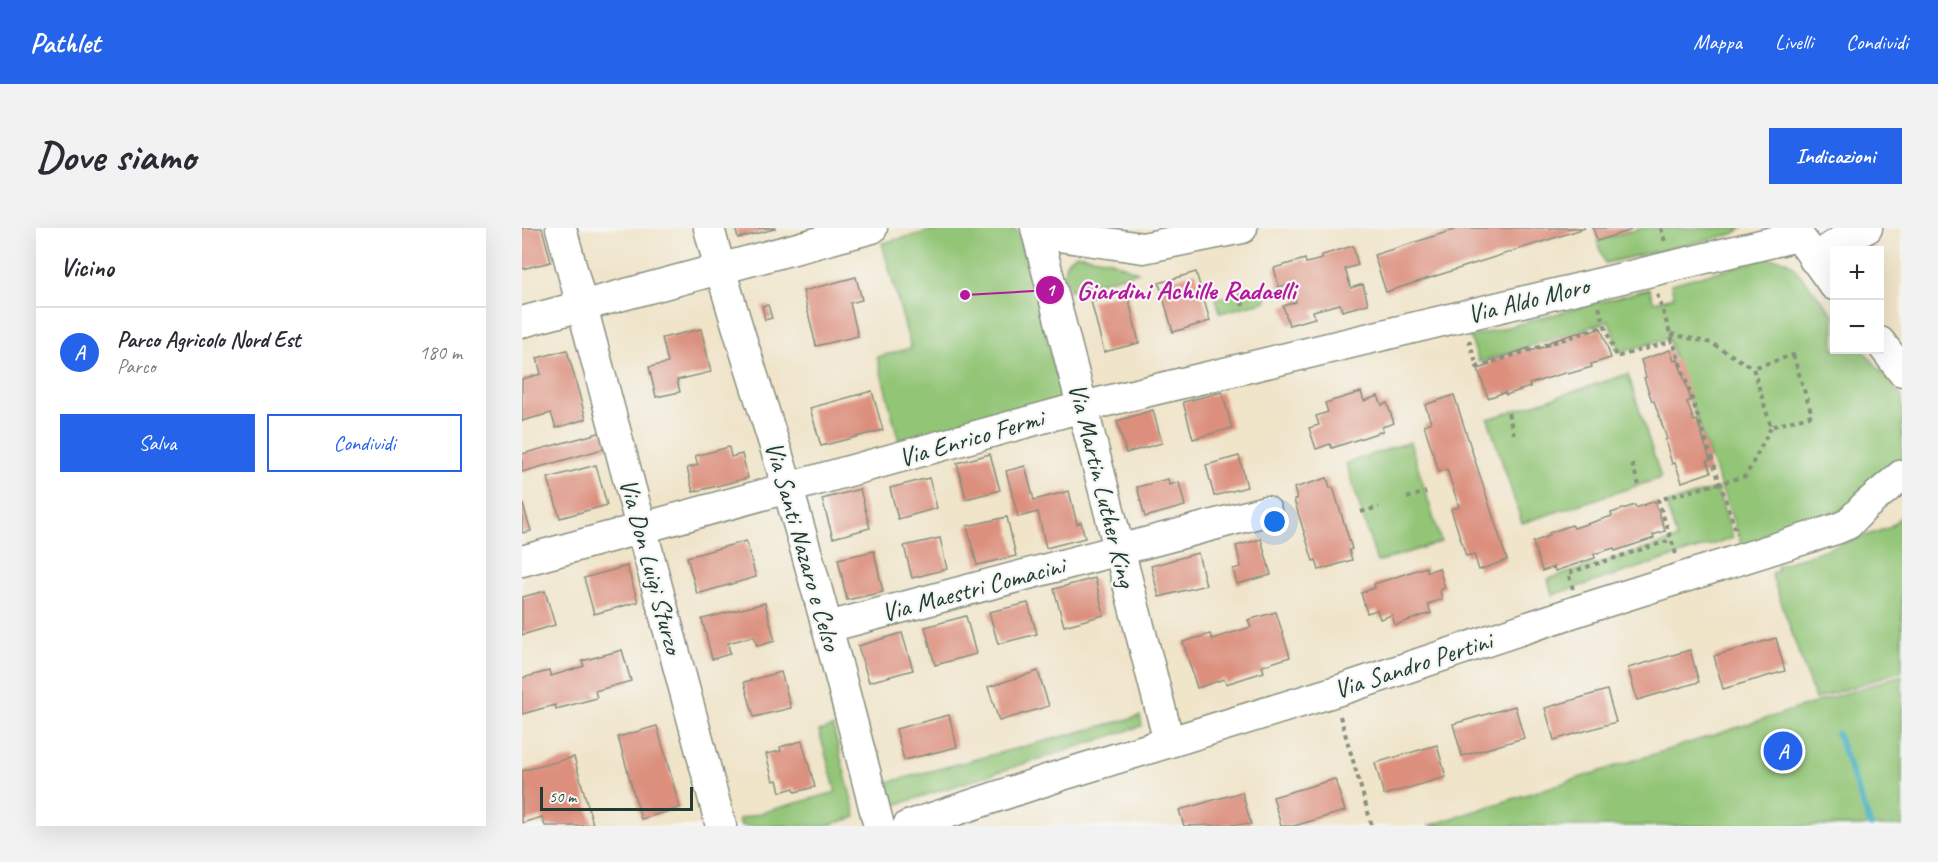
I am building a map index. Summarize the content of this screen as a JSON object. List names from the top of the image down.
{
  "streets": {
    "street": [
      "Via Aldo Moro",
      "Via Enrico Fermi",
      "Via Martin Luther King",
      "Via Santi Nazaro e Celso",
      "Via Don Luigi Sturzo",
      "Via Maestri Comacini",
      "Via Sandro Pertini"
    ]
  },
  "crossings": [
    ["Via Aldo Moro", "Via Enrico Fermi"],
    ["Via Enrico Fermi", "Via Martin Luther King"],
    ["Via Enrico Fermi", "Via Santi Nazaro e Celso"],
    ["Via Enrico Fermi", "Via Don Luigi Sturzo"],
    ["Via Martin Luther King", "Via Maestri Comacini"],
    ["Via Martin Luther King", "Via Sandro Pertini"],
    ["Via Santi Nazaro e Celso", "Via Maestri Comacini"]
  ],
  "places": ["Giardini Achille Radaelli"],
  "scale_bar": "50 m",
  "page": {
    "header": "Pathlet",
    "nav": ["Mappa", "Livelli", "Condividi"],
    "buttons": [
      "Indicazioni",
      ["Salva", "Condividi"]
    ],
    "title": "Dove siamo",
    "heading": "Vicino",
    "map_buttons": ["+", "−"],
    "list": [
      {
        "mark": "A",
        "name": "Parco Agricolo Nord Est",
        "note": "Parco",
        "value": "180 m"
      }
    ],
    "pins": "A",
    "scale": "50 m"
  }
}
